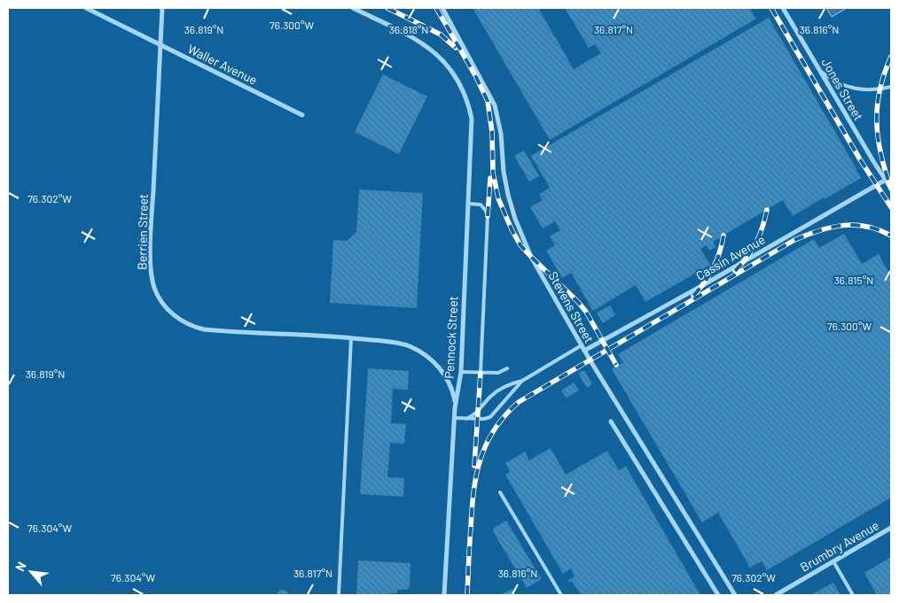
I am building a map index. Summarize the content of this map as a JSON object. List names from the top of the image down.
{
  "streets": {
    "street": [
      "Waller Avenue",
      "Jones Street",
      "Berrien Street",
      "Cassin Avenue",
      "Stevens Street",
      "Pennock Street",
      "Brumbry Avenue"
    ]
  },
  "crossings": [
    ["Waller Avenue", "Berrien Street"],
    ["Jones Street", "Cassin Avenue"],
    ["Berrien Street", "Pennock Street"],
    ["Cassin Avenue", "Stevens Street"]
  ],
  "north": "top left",
  "coordinates": [
    "76.300°W",
    "36.819°N",
    "36.818°N",
    "36.817°N",
    "36.816°N",
    "76.302°W",
    "36.815°N",
    "76.304°W"
  ]
}
